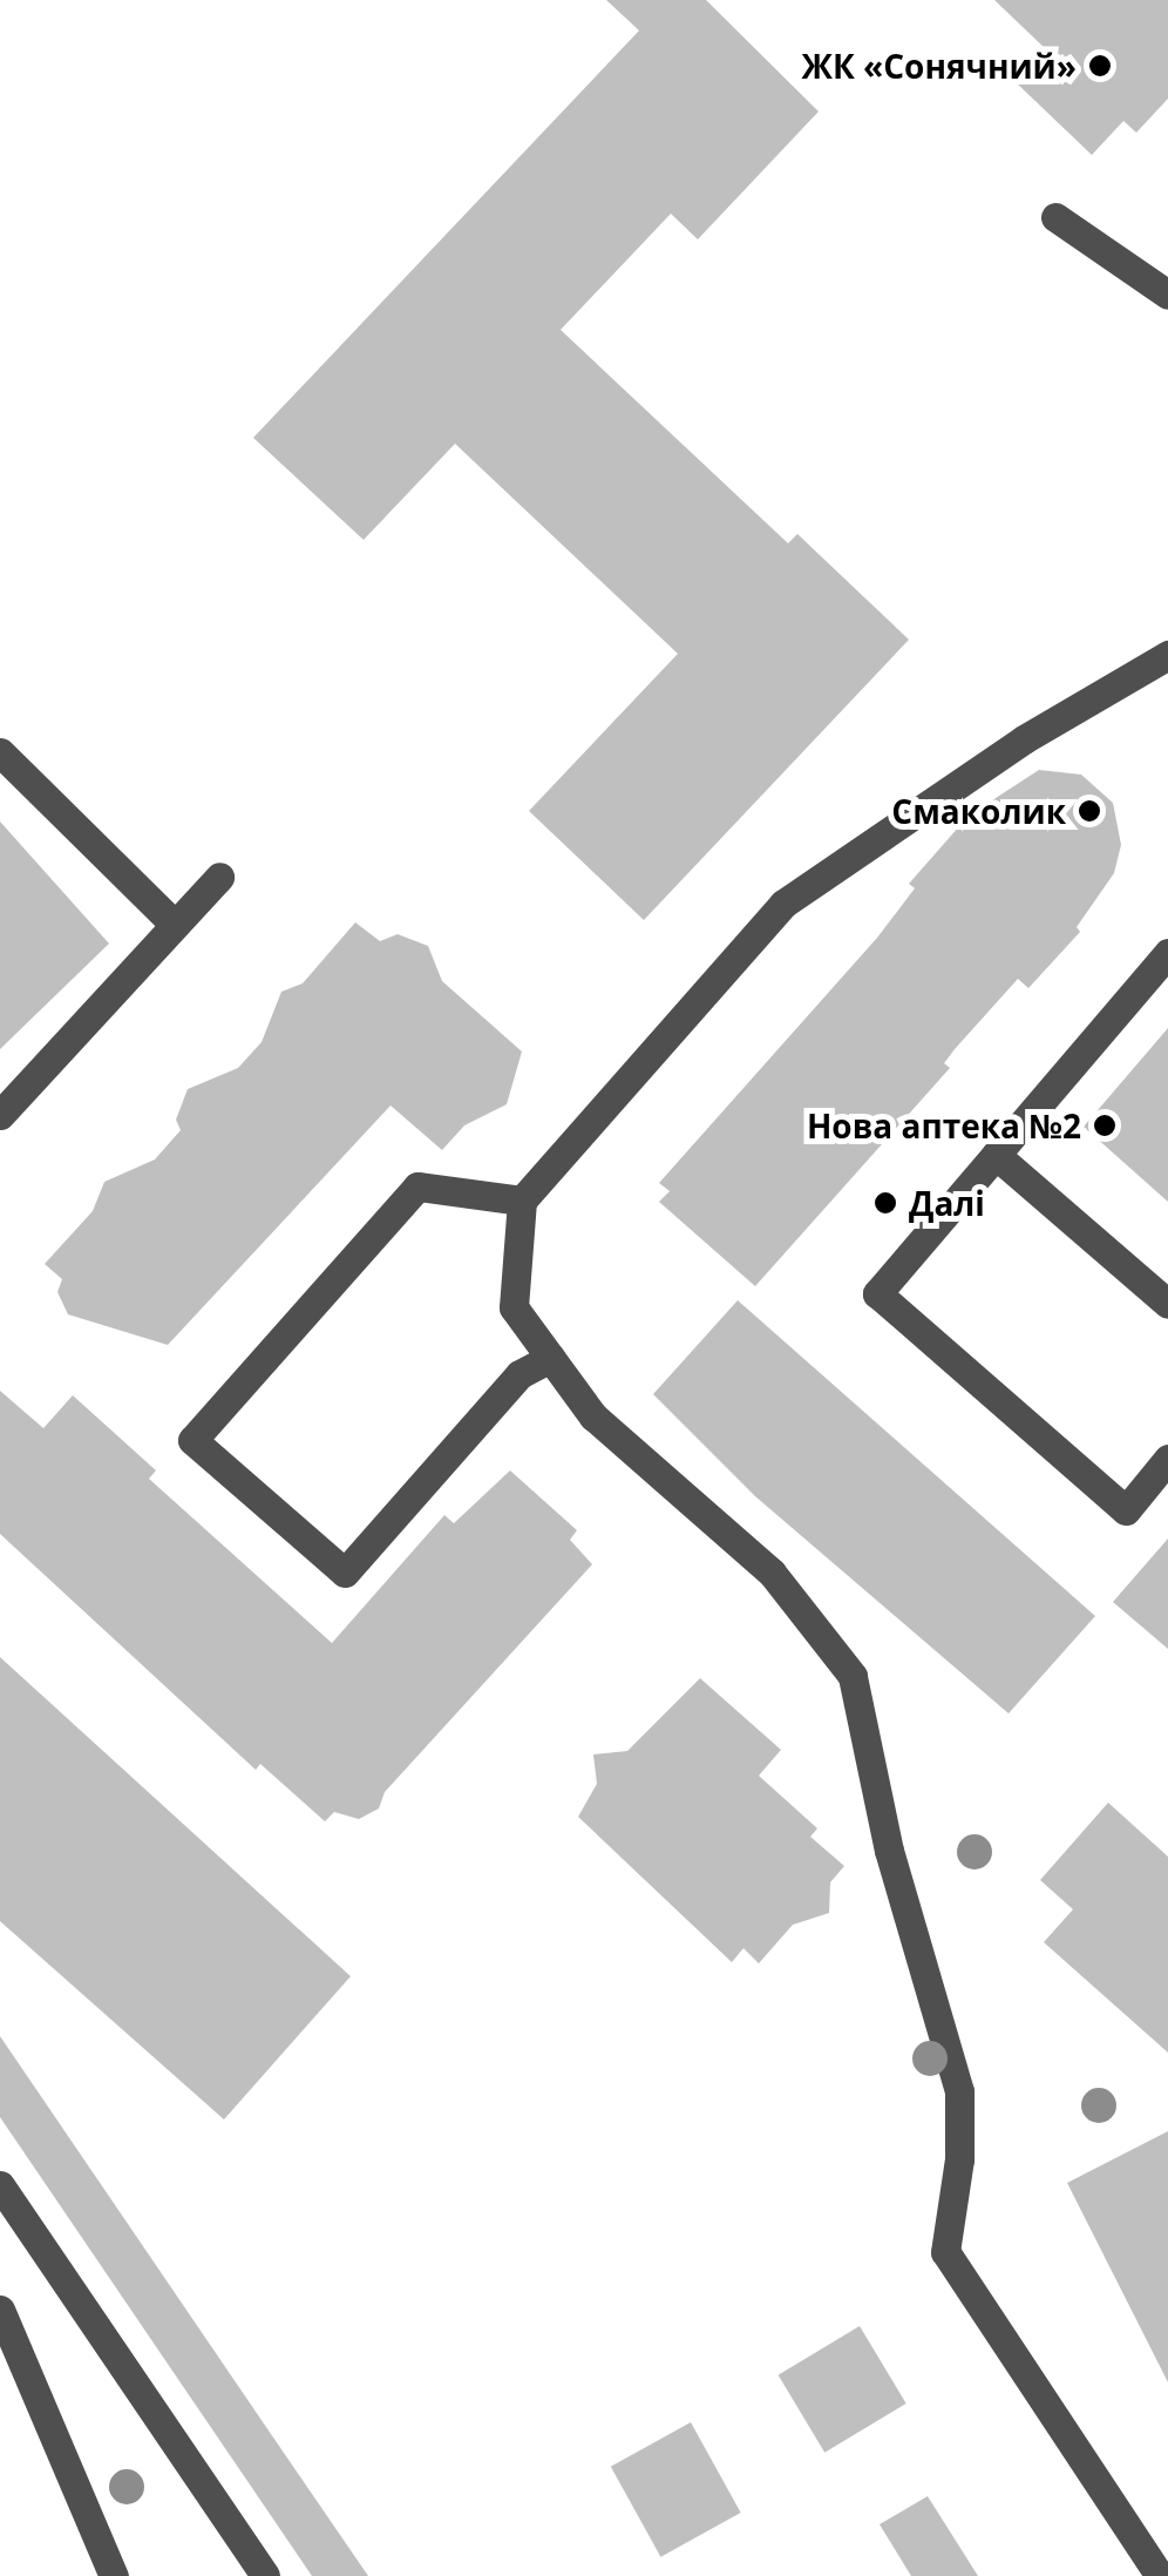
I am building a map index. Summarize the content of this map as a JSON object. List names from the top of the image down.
{
  "places": [
    "ЖК «Сонячний»",
    "Смаколик",
    "Нова аптека №2",
    "Далі"
  ]
}
